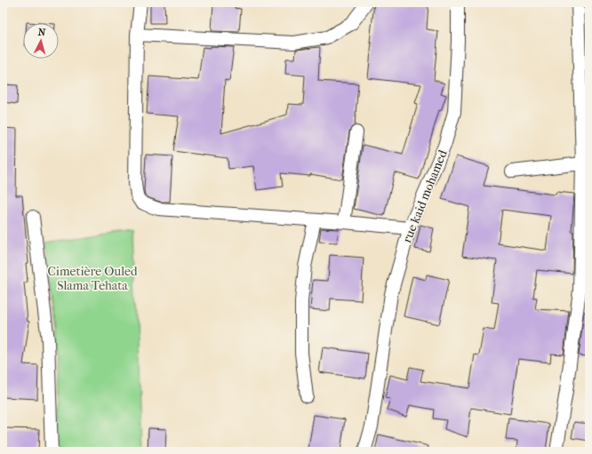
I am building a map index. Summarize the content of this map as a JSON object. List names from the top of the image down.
{
  "streets": {
    "street": ["rue kaid mohamed"]
  },
  "parks": ["Cimetière Ouled Slama Tehata"],
  "north": "top"
}
